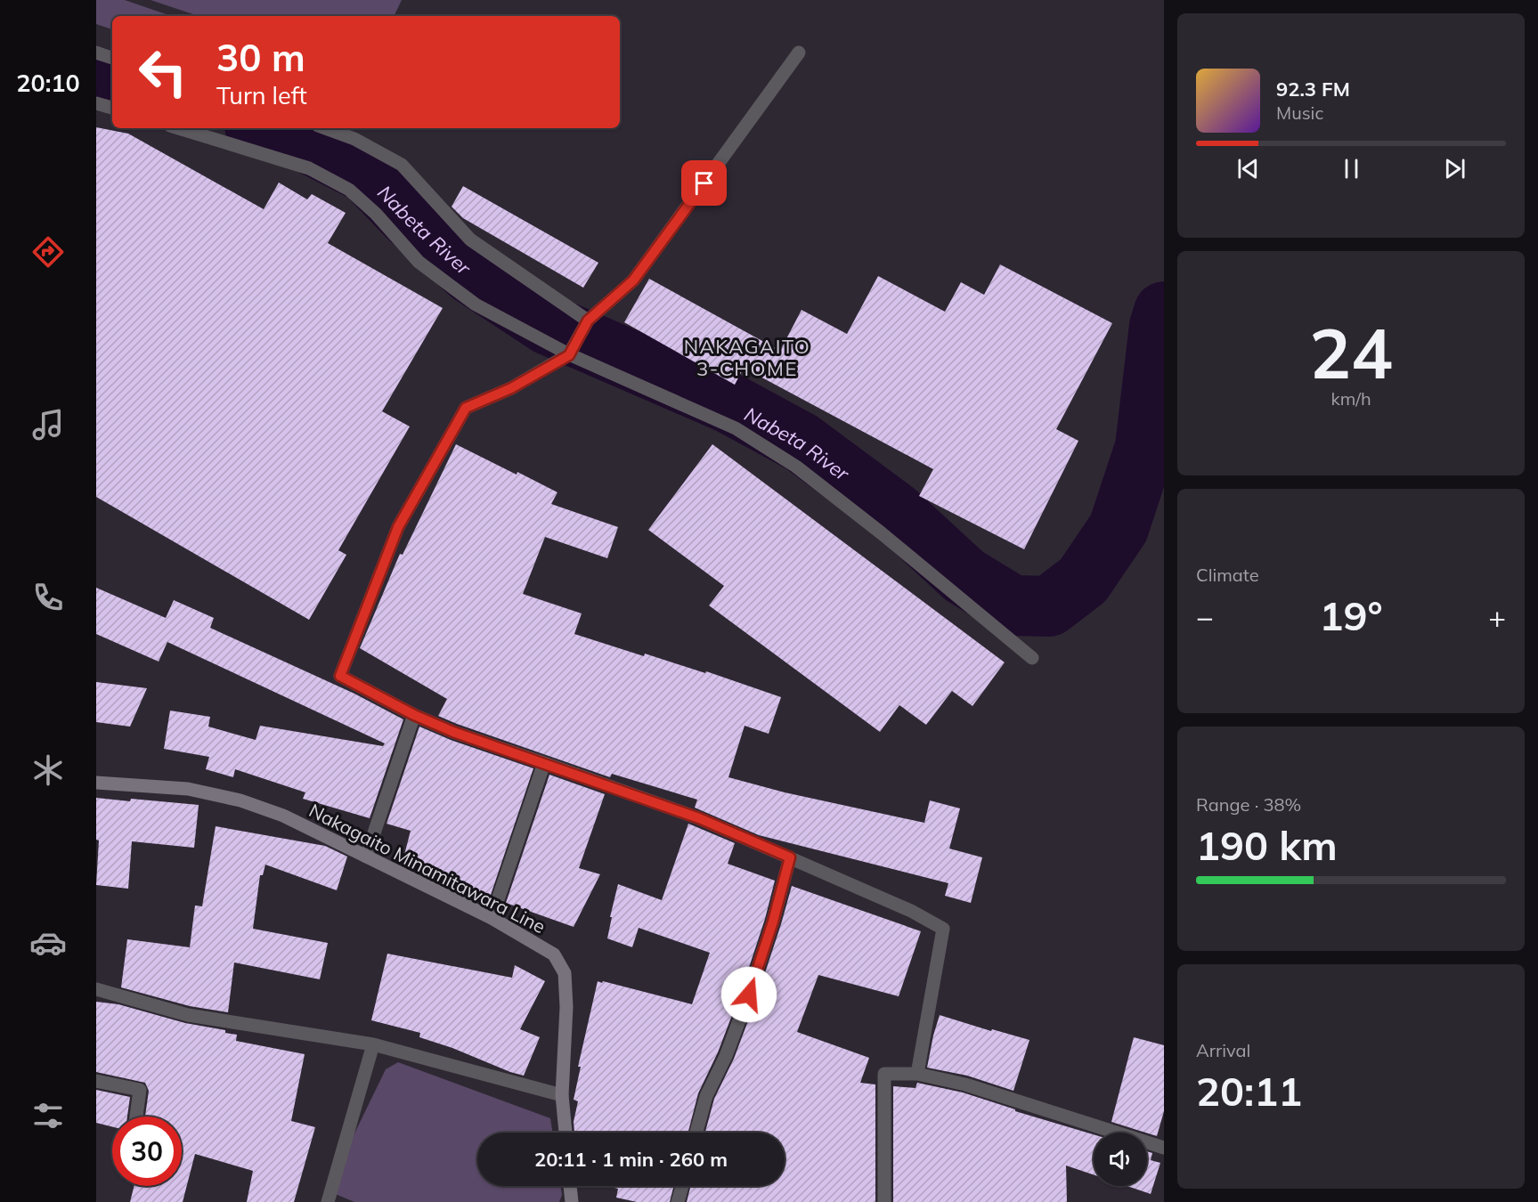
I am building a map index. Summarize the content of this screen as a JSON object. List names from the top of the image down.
{
  "streets": {
    "main road": ["Nakagaito Minamitawara Line"]
  },
  "districts": ["NAKAGAITO 3-CHOME"],
  "water": ["Nabeta River"],
  "page": {
    "tabs": "20:10",
    "turn": ["30 m", "Turn left"],
    "song": ["92.3 FM", "Music"],
    "tile": [
      ["24", "km/h"],
      "Climate",
      ["Range · 38%", "190 km"],
      ["Arrival", "20:11"]
    ],
    "heat": ["−", "19°", "+"],
    "limit": "30",
    "trip": "20:11 · 1 min · 260 m"
  }
}
